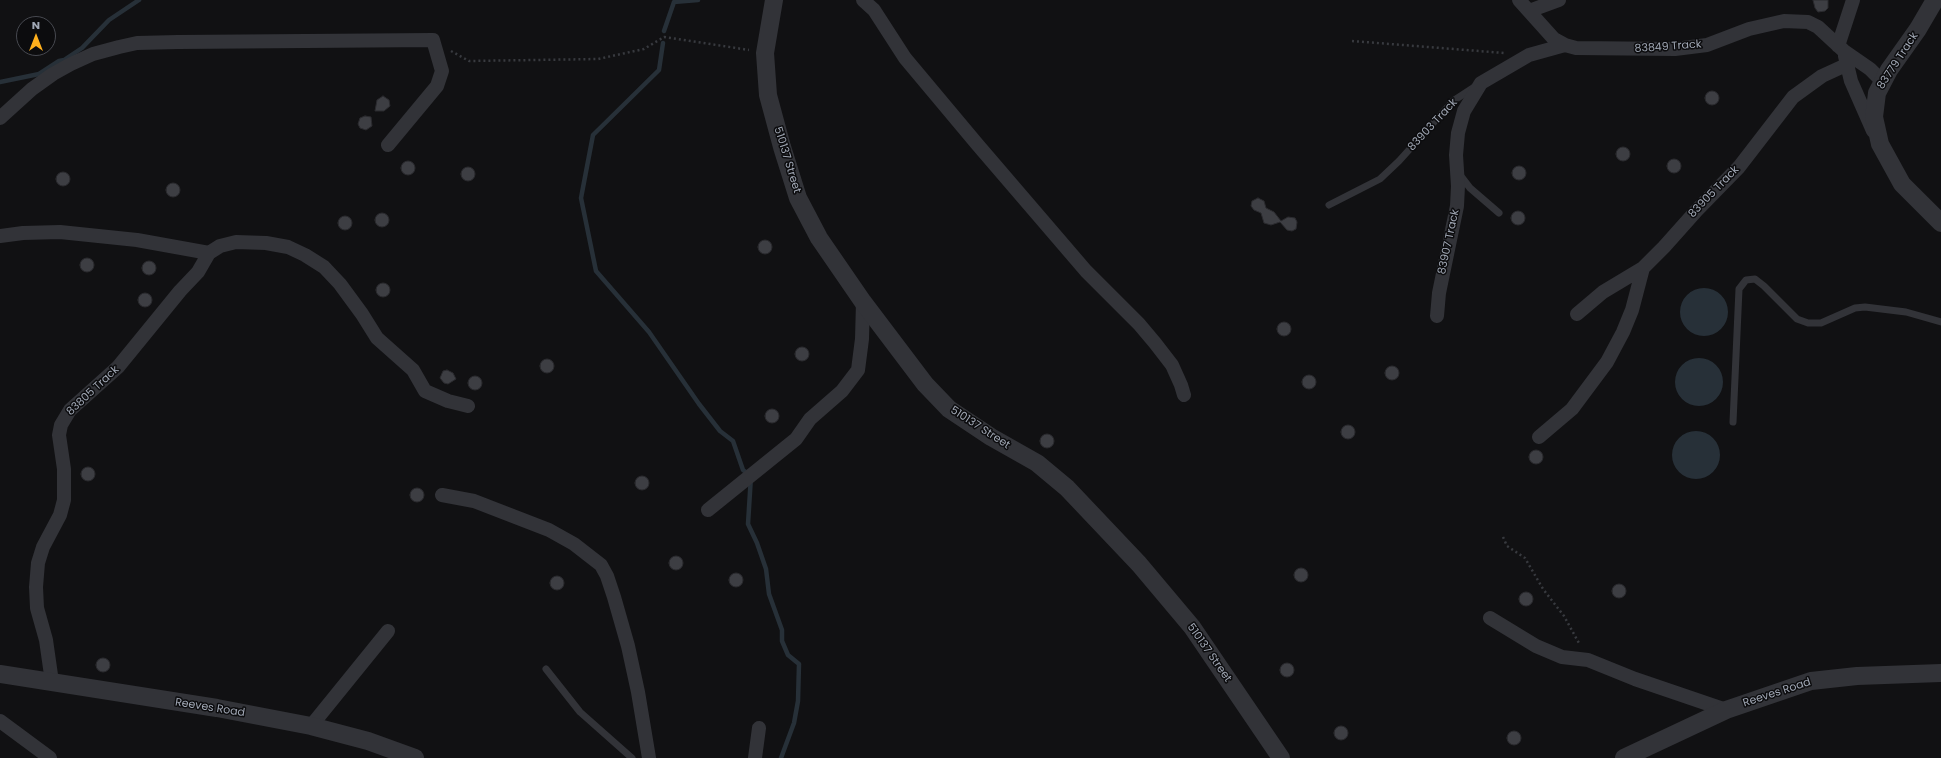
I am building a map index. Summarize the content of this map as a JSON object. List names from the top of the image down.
{
  "streets": {
    "street": [
      "83849 Track",
      "83779 Track",
      "83903 Track",
      "510137 Street",
      "83905 Track",
      "83907 Track",
      "83805 Track",
      "Reeves Road"
    ]
  },
  "crossings": [
    ["83849 Track", "83779 Track"],
    ["83849 Track", "83903 Track"],
    ["83849 Track", "83905 Track"],
    ["83903 Track", "83907 Track"],
    ["83805 Track", "Reeves Road"]
  ],
  "north": "top"
}
